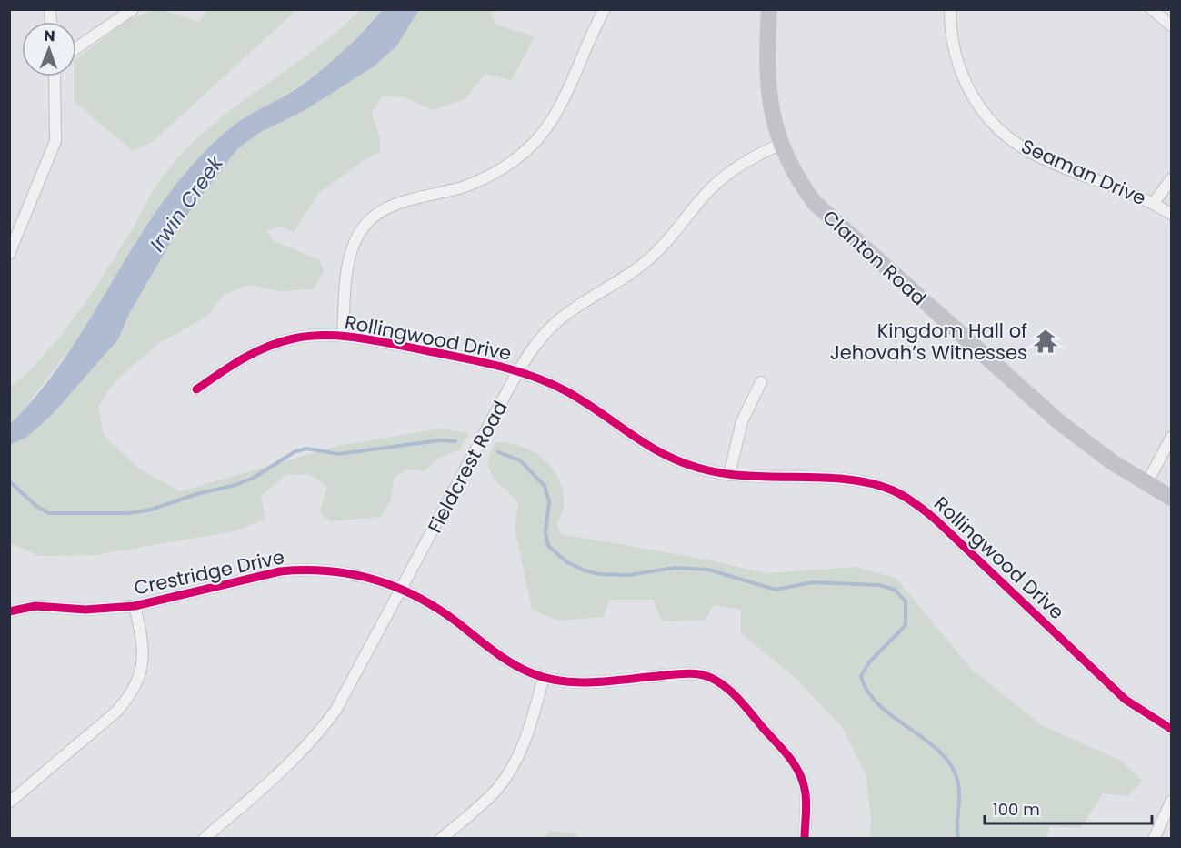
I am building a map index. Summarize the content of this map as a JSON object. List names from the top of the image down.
{
  "streets": {
    "main road": ["Clanton Road"],
    "street": [
      "Seaman Drive",
      "Rollingwood Drive",
      "Fieldcrest Road",
      "Crestridge Drive"
    ]
  },
  "crossings": [
    ["Clanton Road", "Fieldcrest Road"],
    ["Rollingwood Drive", "Fieldcrest Road"],
    ["Fieldcrest Road", "Crestridge Drive"]
  ],
  "water": ["Irwin Creek"],
  "places": {
    "temple": ["Kingdom Hall of Jehovah’s Witnesses"]
  },
  "scale_bar": "100 m",
  "north": "top"
}
